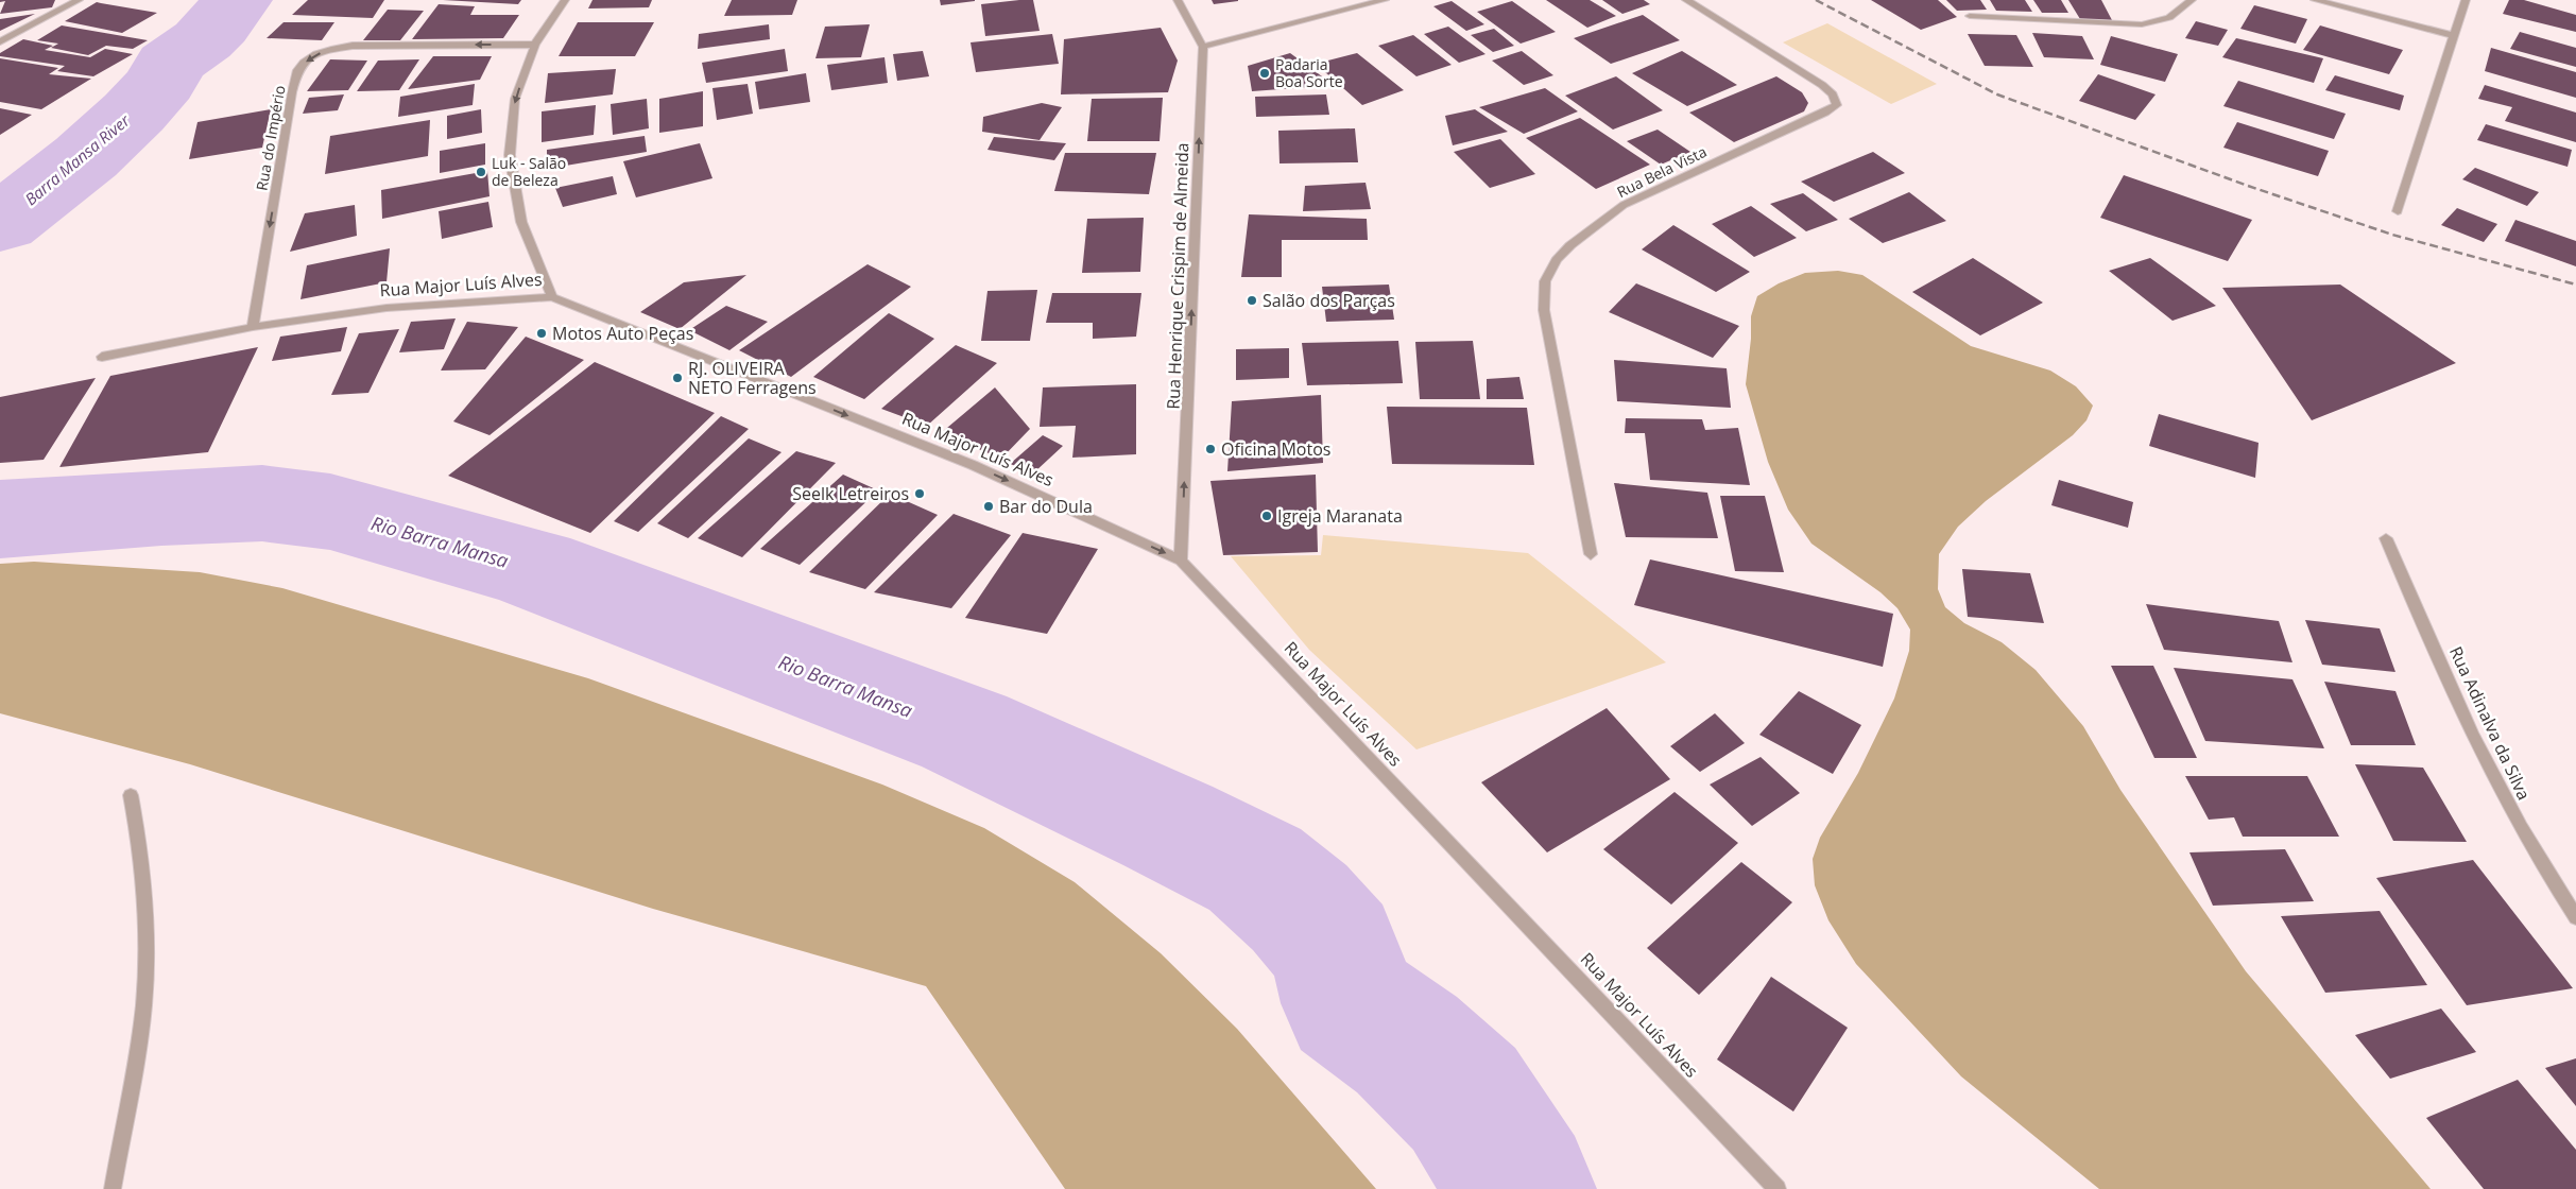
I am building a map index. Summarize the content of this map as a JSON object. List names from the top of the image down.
{
  "streets": {
    "street": [
      "Rua do Império",
      "Rua Bela Vista",
      "Rua Henrique Crispim de Almeida",
      "Rua Major Luís Alves",
      "Rua Adinalva da Silva"
    ]
  },
  "crossings": [
    ["Rua do Império", "Rua Major Luís Alves"],
    ["Rua Henrique Crispim de Almeida", "Rua Major Luís Alves"]
  ],
  "one_way": ["Rua Henrique Crispim de Almeida"],
  "water": ["Barra Mansa River", "Rio Barra Mansa"],
  "places": [
    "Padaria Boa Sorte",
    "Luk - Salão de Beleza",
    "Salão dos Parças",
    "Motos Auto Peças",
    "RJ. OLIVEIRA NETO Ferragens",
    "Oficina Motos",
    "Seelk Letreiros",
    "Bar do Dula",
    "Igreja Maranata"
  ]
}
